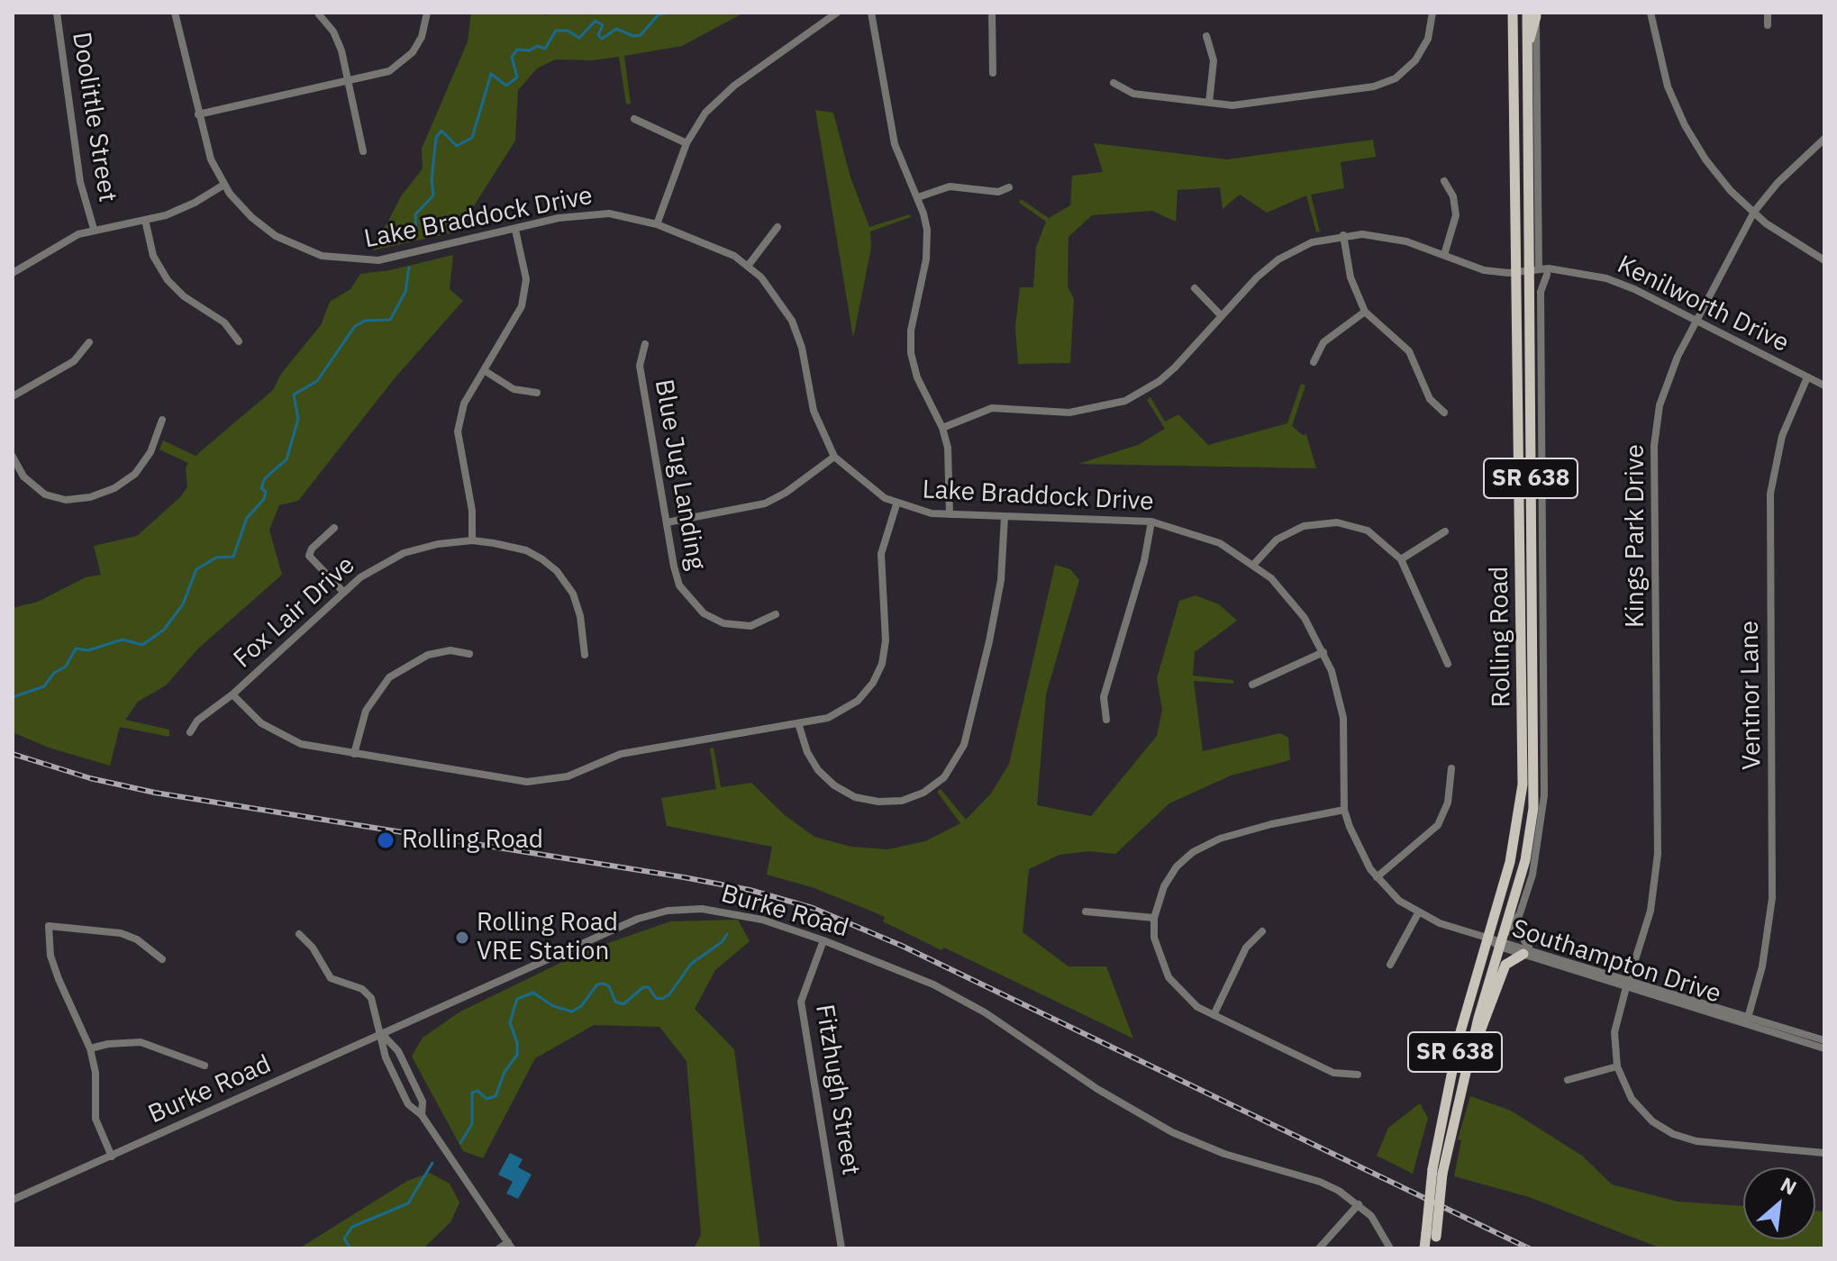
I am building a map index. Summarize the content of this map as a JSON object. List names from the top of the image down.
{
  "streets": {
    "main road": ["SR 638", "Rolling Road"],
    "street": [
      "Doolittle Street",
      "Lake Braddock Drive",
      "Kenilworth Drive",
      "Blue Jug Landing",
      "Kings Park Drive",
      "Fox Lair Drive",
      "Ventnor Lane",
      "Burke Road",
      "Southampton Drive",
      "Fitzhugh Street"
    ]
  },
  "crossings": [
    ["Lake Braddock Drive", "Rolling Road"],
    ["Lake Braddock Drive", "Southampton Drive"],
    ["Kenilworth Drive", "Kings Park Drive"],
    ["Kenilworth Drive", "Rolling Road"],
    ["Kenilworth Drive", "Ventnor Lane"],
    ["Kings Park Drive", "Southampton Drive"],
    ["Rolling Road", "Southampton Drive"],
    ["Ventnor Lane", "Southampton Drive"],
    ["Burke Road", "Fitzhugh Street"]
  ],
  "places": ["Rolling Road", "Rolling Road VRE Station"],
  "north": "top right"
}
